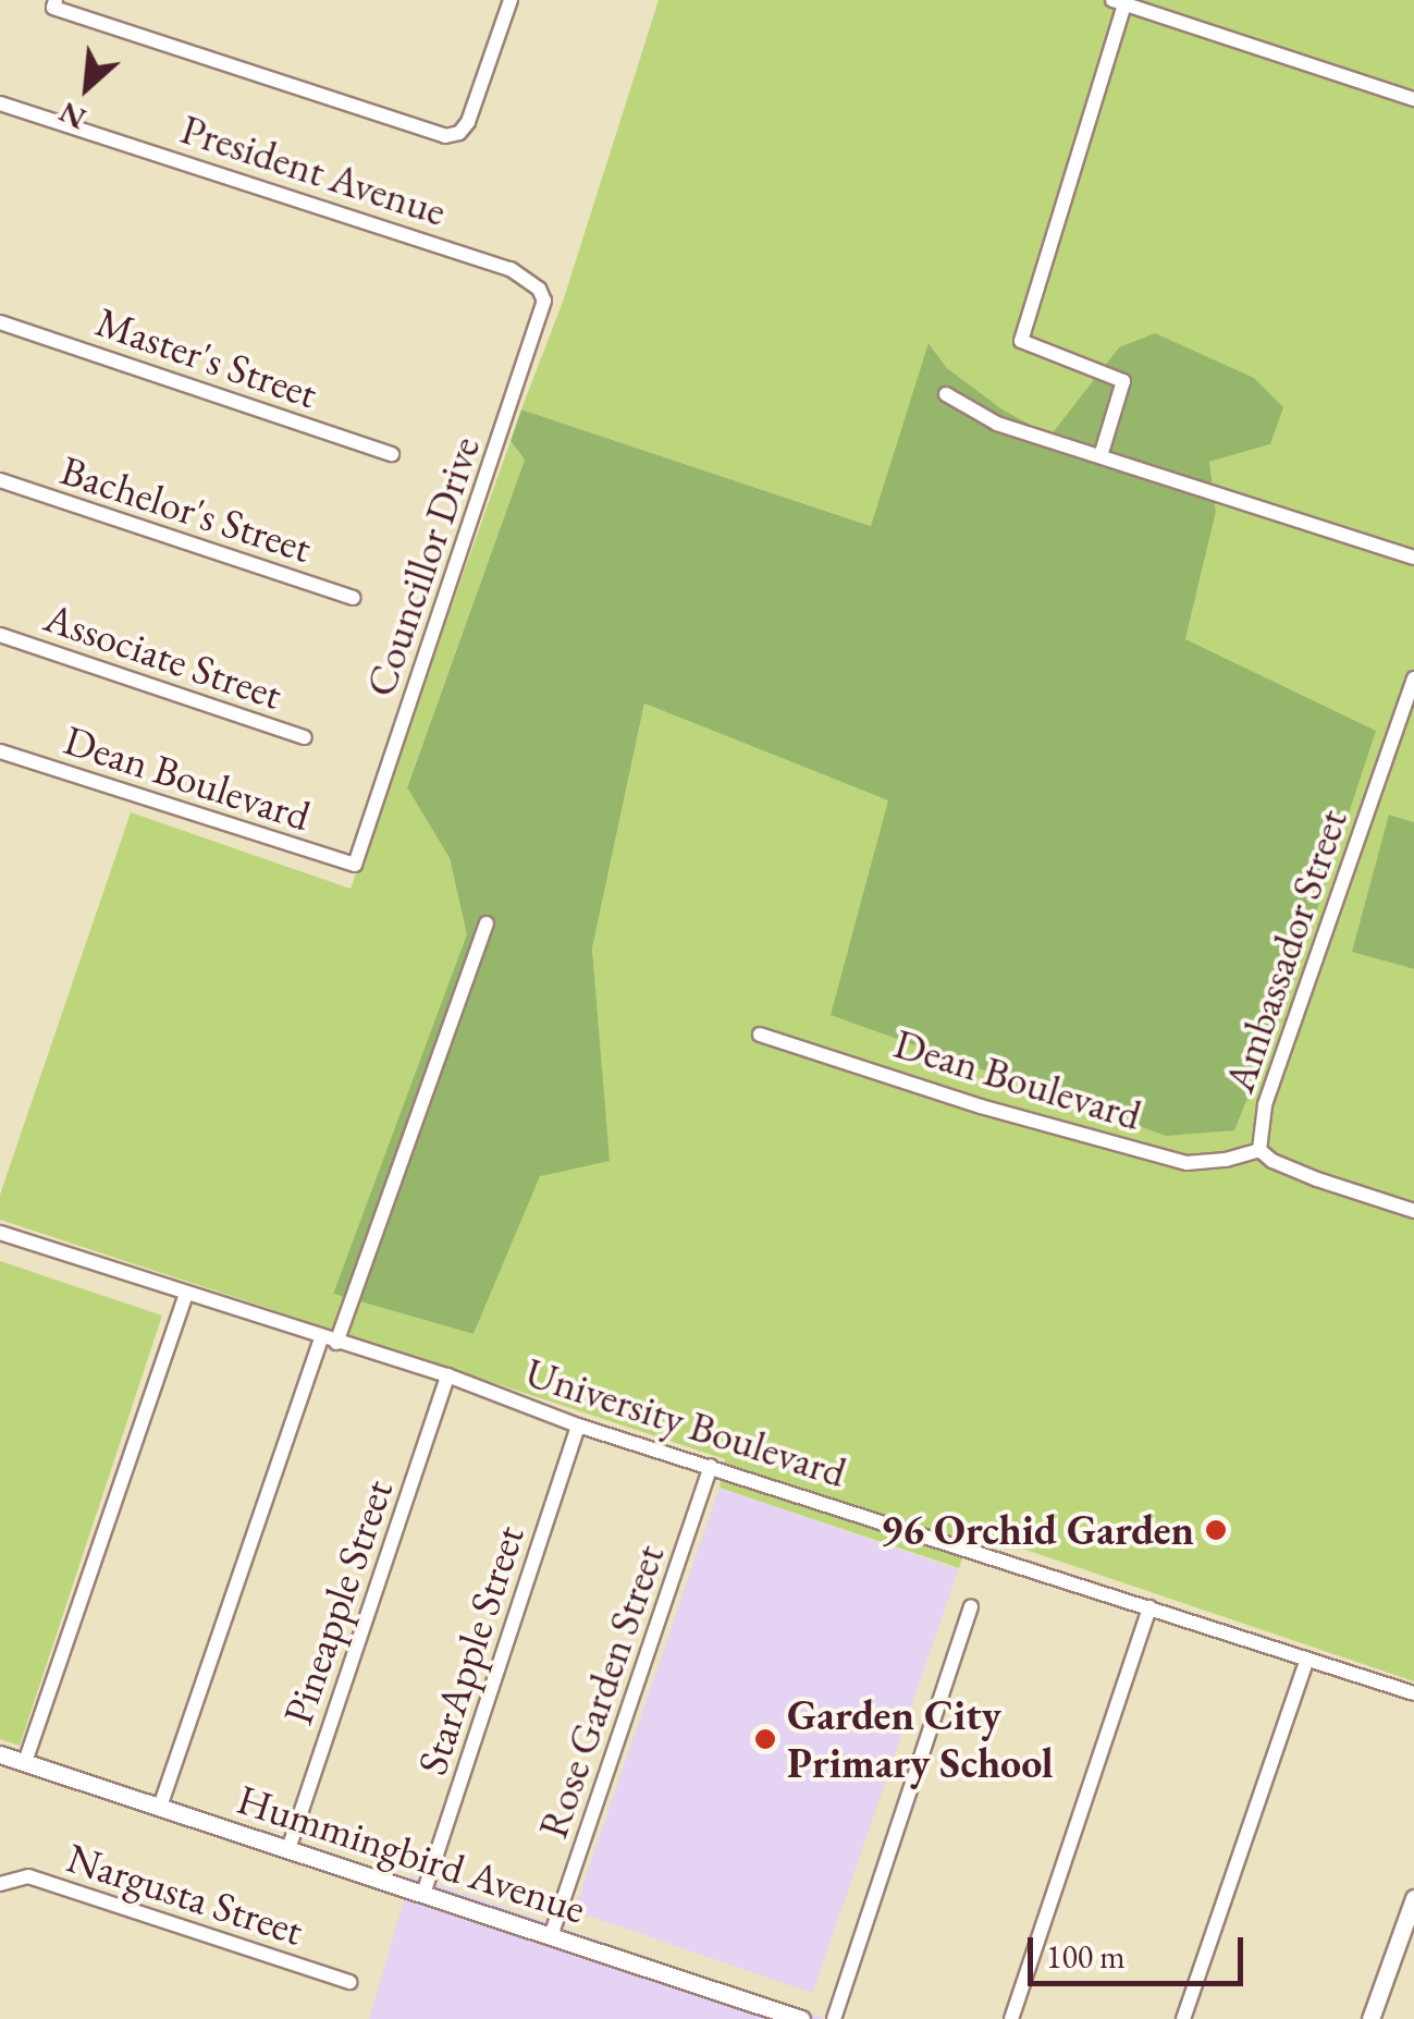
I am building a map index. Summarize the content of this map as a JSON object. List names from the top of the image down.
{
  "streets": {
    "street": [
      "President Avenue",
      "Master's Street",
      "Bachelor's Street",
      "Councillor Drive",
      "Associate Street",
      "Dean Boulevard",
      "Ambassador Street",
      "University Boulevard",
      "Pineapple Street",
      "StarApple Street",
      "Rose Garden Street",
      "Hummingbird Avenue",
      "Nargusta Street"
    ]
  },
  "crossings": [
    ["President Avenue", "Councillor Drive"],
    ["Councillor Drive", "Dean Boulevard"],
    ["Dean Boulevard", "Ambassador Street"],
    ["University Boulevard", "Pineapple Street"],
    ["University Boulevard", "StarApple Street"],
    ["University Boulevard", "Rose Garden Street"],
    ["Pineapple Street", "Hummingbird Avenue"],
    ["StarApple Street", "Hummingbird Avenue"],
    ["Rose Garden Street", "Hummingbird Avenue"]
  ],
  "places": ["96 Orchid Garden", "Garden City Primary School"],
  "scale_bar": "100 m",
  "north": "bottom left"
}
